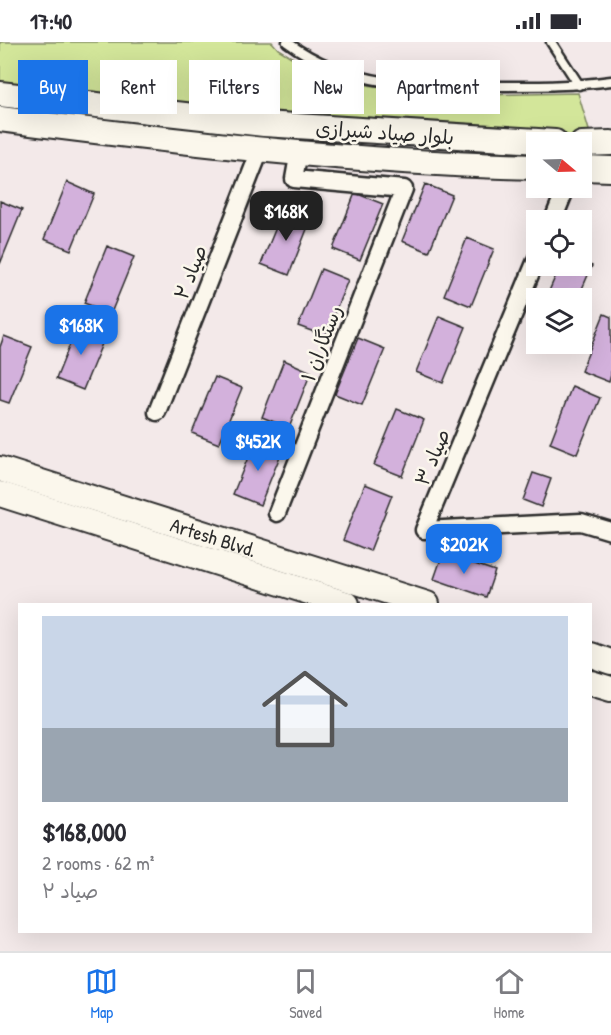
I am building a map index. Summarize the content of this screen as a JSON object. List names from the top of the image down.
{
  "streets": {
    "main road": ["بلوار صیاد شیرازی", "Artesh Blvd."],
    "street": ["صیاد ۲", "رستگاران ۱", "صیاد ۳"]
  },
  "crossings": [
    ["بلوار صیاد شیرازی", "صیاد ۲"],
    ["بلوار صیاد شیرازی", "رستگاران ۱"],
    ["صیاد ۲", "رستگاران ۱"]
  ],
  "north": "right",
  "page": {
    "status": "17:40",
    "chip": [
      "Buy",
      "Rent",
      "Filters",
      "New",
      "Apartment"
    ],
    "price": [
      "$168K",
      "$168K",
      "$452K",
      "$202K"
    ],
    "list": [
      {
        "name": "$168,000",
        "note": "2 rooms · 62 m² · صیاد ۲"
      }
    ],
    "tabs": ["Map", "Saved", "Home"]
  }
}
